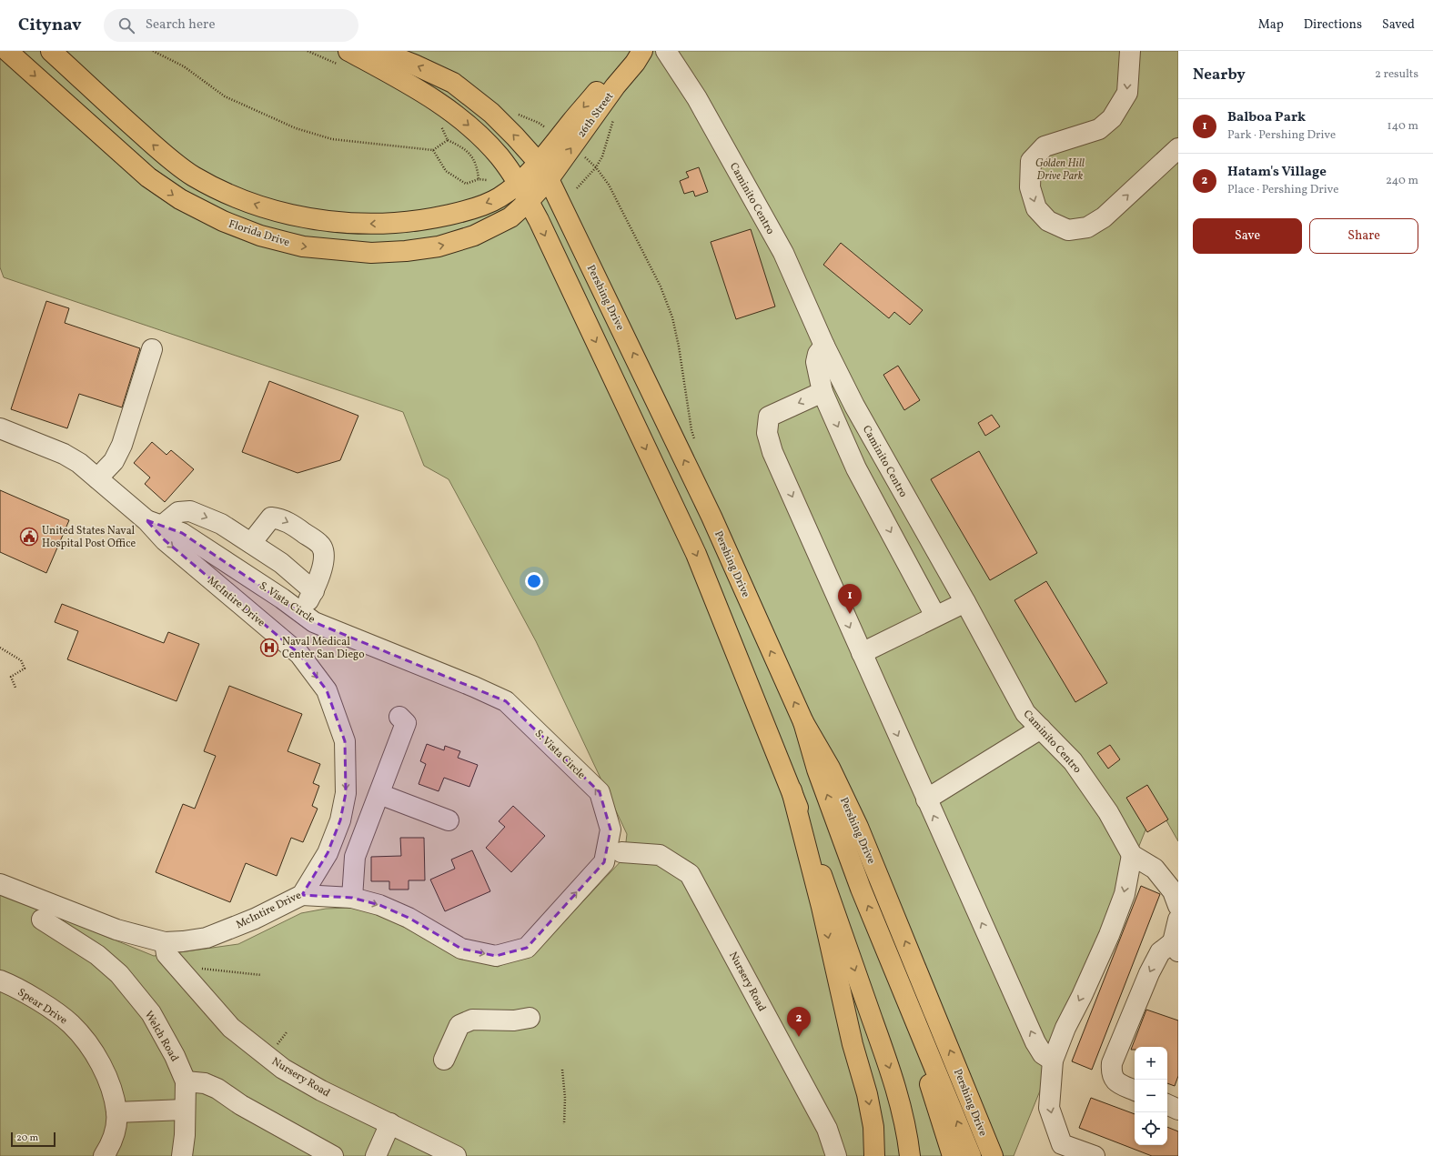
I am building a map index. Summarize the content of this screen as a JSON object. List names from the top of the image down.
{
  "streets": {
    "main road": ["26th Street", "Florida Drive", "Pershing Drive"],
    "street": [
      "Caminito Centro",
      "McIntire Drive",
      "S. Vista Circle",
      "Nursery Road",
      "Spear Drive",
      "Welch Road"
    ]
  },
  "crossings": [
    ["26th Street", "Florida Drive"],
    ["26th Street", "Pershing Drive"],
    ["Florida Drive", "Pershing Drive"],
    ["McIntire Drive", "S. Vista Circle"],
    ["McIntire Drive", "Nursery Road"]
  ],
  "one_way": ["McIntire Drive"],
  "parks": ["Golden Hill Drive Park"],
  "places": {
    "public building": ["United States Naval Hospital Post Office"],
    "hospital": ["Naval Medical Center San Diego"]
  },
  "scale_bar": "20 m",
  "page": {
    "header": "Citynav",
    "search": "Search here",
    "nav": ["Map", "Directions", "Saved"],
    "heading": ["Nearby", "2 results"],
    "list": [
      {
        "mark": "1",
        "name": "Balboa Park",
        "note": "Park · Pershing Drive",
        "value": "140 m"
      },
      {
        "mark": "2",
        "name": "Hatam's Village",
        "note": "Place · Pershing Drive",
        "value": "240 m"
      }
    ],
    "buttons": ["Save", "Share"],
    "pins": ["1", "2"],
    "map_buttons": ["+", "−"],
    "scale": "20 m"
  }
}
